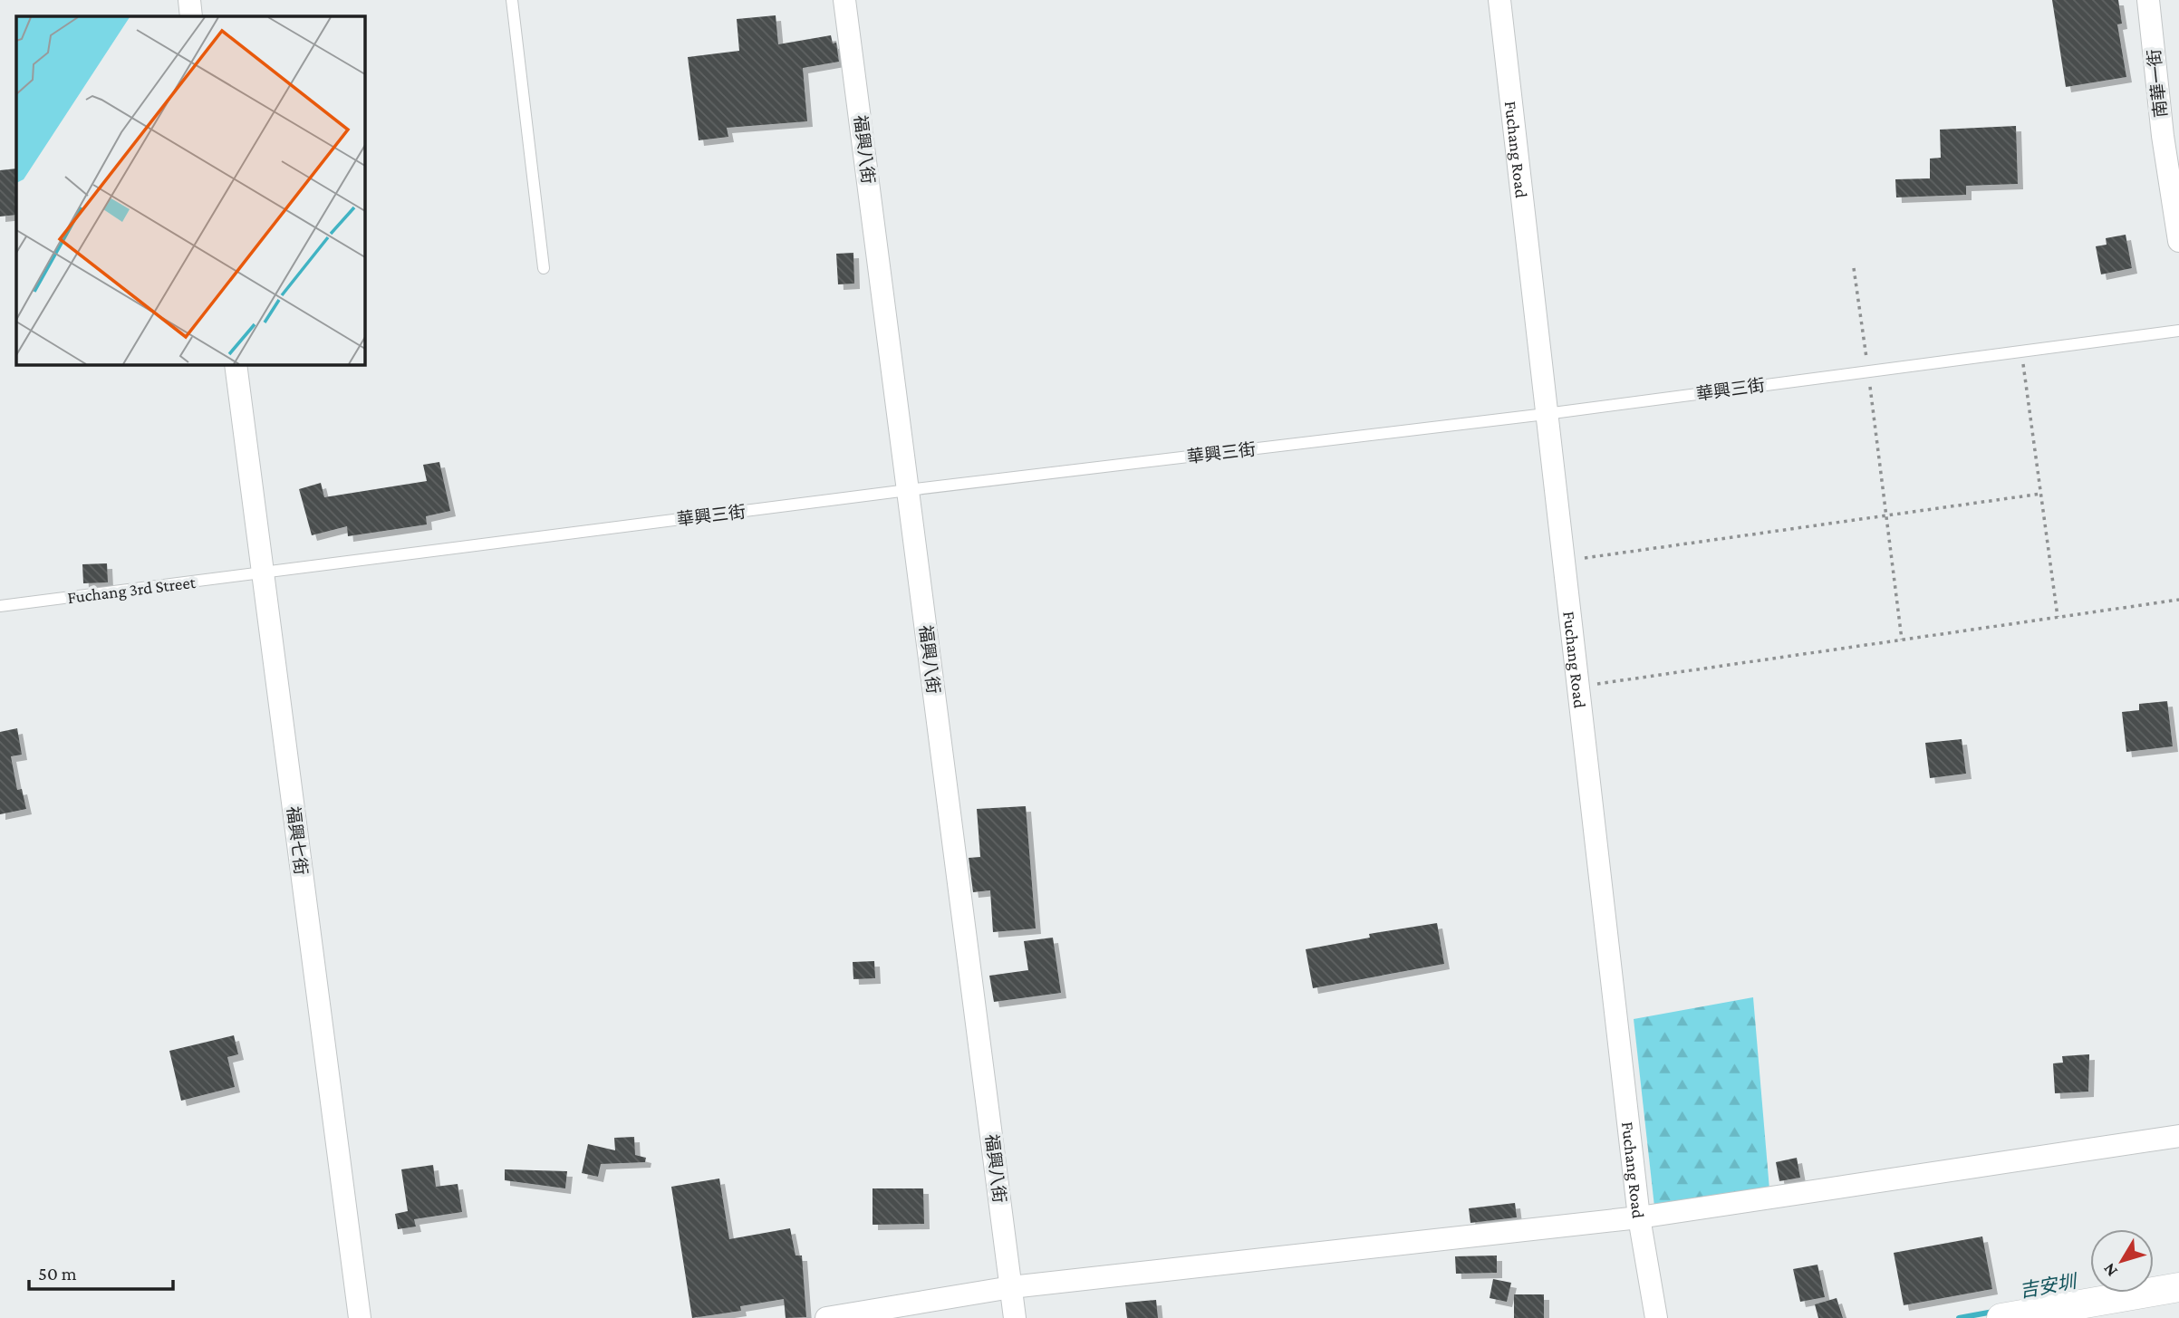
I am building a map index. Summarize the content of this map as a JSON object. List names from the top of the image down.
{
  "streets": {
    "street": [
      "南華一街",
      "福興八街",
      "Fuchang Road",
      "福興七街"
    ],
    "lane": ["華興三街", "Fuchang 3rd Street"]
  },
  "crossings": [
    ["福興八街", "華興三街"],
    ["Fuchang Road", "華興三街"],
    ["華興三街", "Fuchang 3rd Street"],
    ["華興三街", "福興七街"],
    ["Fuchang 3rd Street", "福興七街"]
  ],
  "water": ["吉安圳"],
  "scale_bar": "50 m",
  "north": "bottom left"
}
